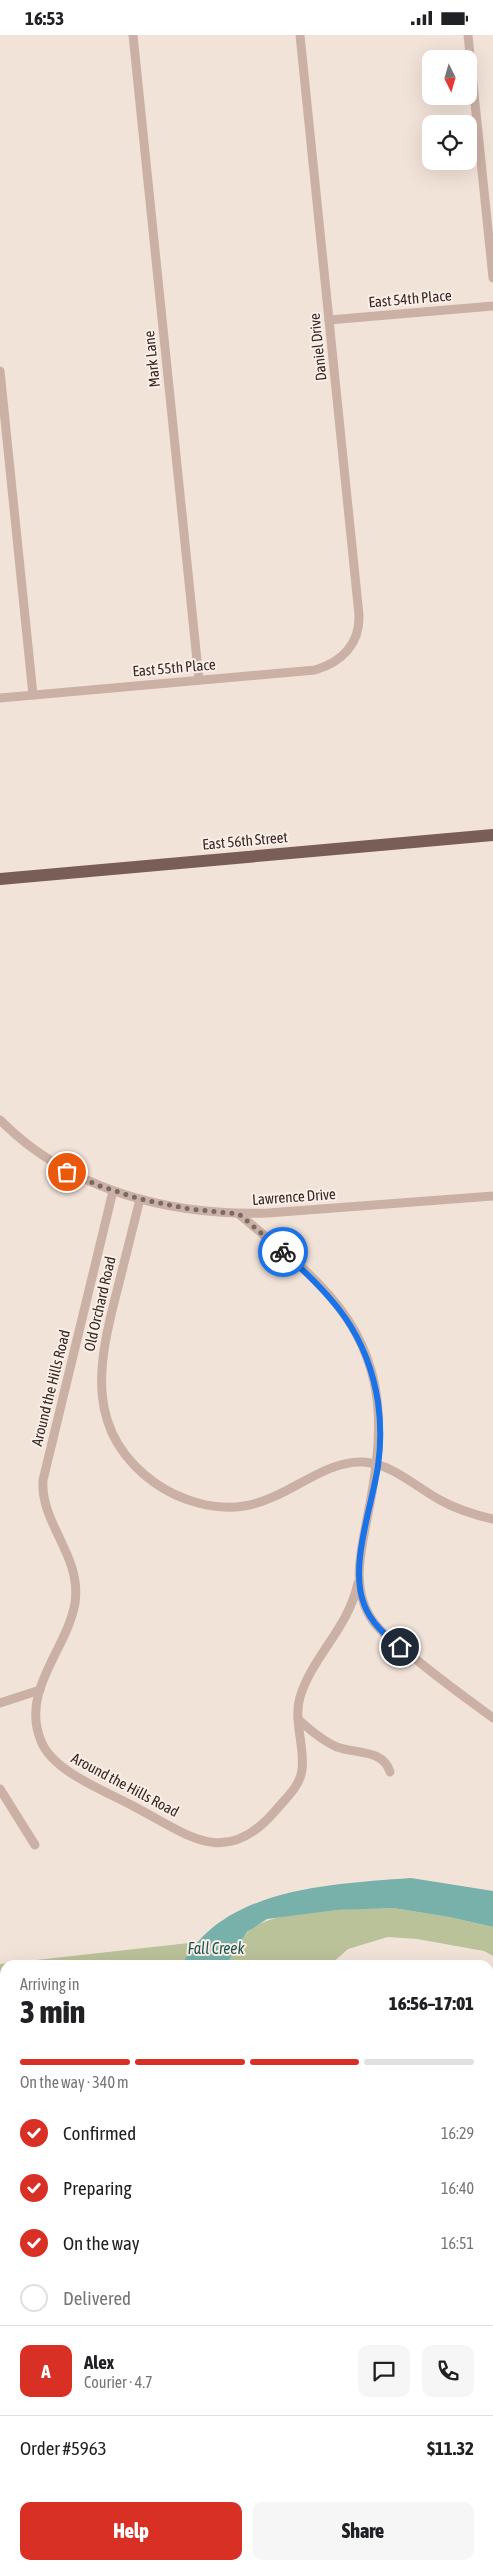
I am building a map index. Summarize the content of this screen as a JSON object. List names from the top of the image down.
{
  "streets": {
    "main road": ["East 56th Street"],
    "street": [
      "East 54th Place",
      "Daniel Drive",
      "Mark Lane",
      "East 55th Place",
      "Lawrence Drive",
      "Old Orchard Road",
      "Around the Hills Road"
    ]
  },
  "crossings": [
    ["East 54th Place", "Daniel Drive"],
    ["Daniel Drive", "East 55th Place"],
    ["Mark Lane", "East 55th Place"],
    ["Lawrence Drive", "Old Orchard Road"],
    ["Lawrence Drive", "Around the Hills Road"]
  ],
  "water": ["Fall Creek"],
  "north": "bottom",
  "page": {
    "status": "16:53",
    "heading": ["3 min", "Arriving in", "16:56–17:01"],
    "panel": [
      "Alex",
      "Courier · 4.7",
      "Order #5963",
      "$11.32"
    ],
    "bar": "On the way · 340 m",
    "list": [
      ["Confirmed", "16:29"],
      ["Preparing", "16:40"],
      ["On the way", "16:51"],
      "Delivered"
    ],
    "round": "A",
    "buttons": ["Help", "Share"]
  }
}
